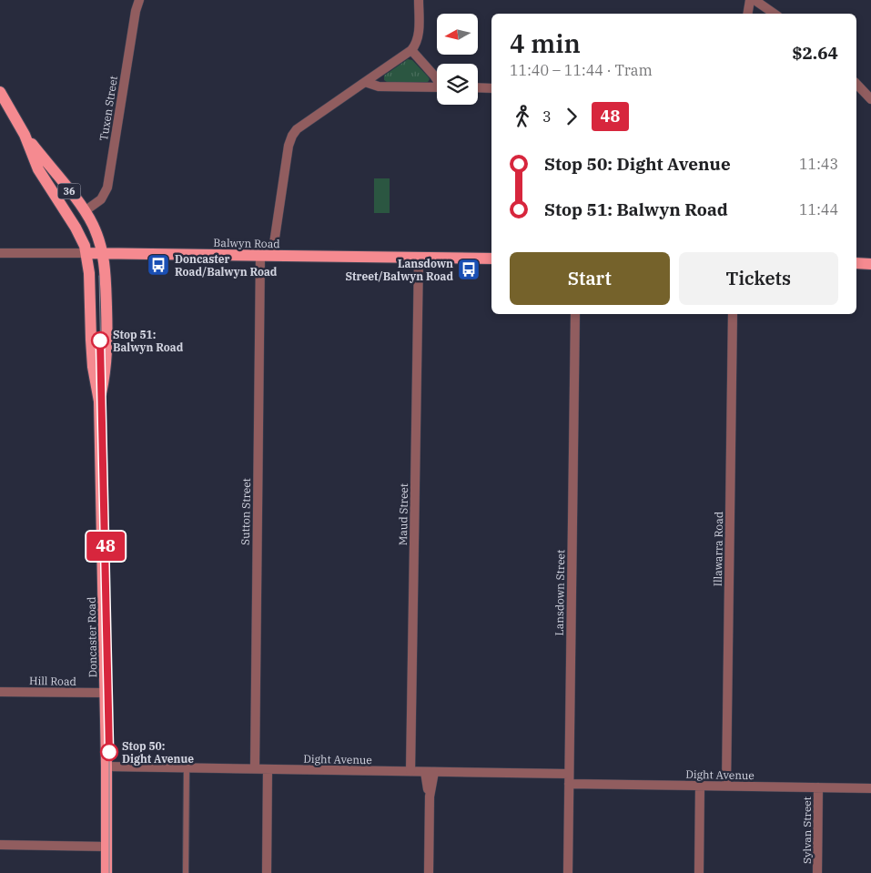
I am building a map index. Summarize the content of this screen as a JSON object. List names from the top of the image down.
{
  "streets": {
    "main road": ["36", "Balwyn Road", "Doncaster Road"],
    "street": [
      "Tuxen Street",
      "Sutton Street",
      "Maud Street",
      "Illawarra Road",
      "Lansdown Street",
      "Hill Road",
      "Dight Avenue",
      "Sylvan Street"
    ]
  },
  "crossings": [
    ["Tuxen Street", "Doncaster Road"],
    ["Balwyn Road", "Sutton Street"],
    ["Balwyn Road", "Maud Street"],
    ["Balwyn Road", "Doncaster Road"],
    ["Sutton Street", "Dight Avenue"],
    ["Maud Street", "Dight Avenue"],
    ["Illawarra Road", "Dight Avenue"],
    ["Lansdown Street", "Dight Avenue"],
    ["Doncaster Road", "Hill Road"],
    ["Doncaster Road", "Dight Avenue"],
    ["Dight Avenue", "Sylvan Street"]
  ],
  "places": {
    "bus stop": ["Doncaster Road/Balwyn Road", "Lansdown Street/Balwyn Road"],
    "other": ["Stop 51: Balwyn Road", "Stop 50: Dight Avenue"]
  },
  "lines": ["tram line 48"],
  "north": "left",
  "page": {
    "on_map": "48",
    "heading": ["4 min", "11:40 – 11:44 · Tram", "$2.64"],
    "legs": ["3", "48"],
    "list": [
      {
        "name": "Stop 50: Dight Avenue",
        "value": "11:43"
      },
      {
        "name": "Stop 51: Balwyn Road",
        "value": "11:44"
      }
    ],
    "buttons": ["Start", "Tickets"]
  }
}
